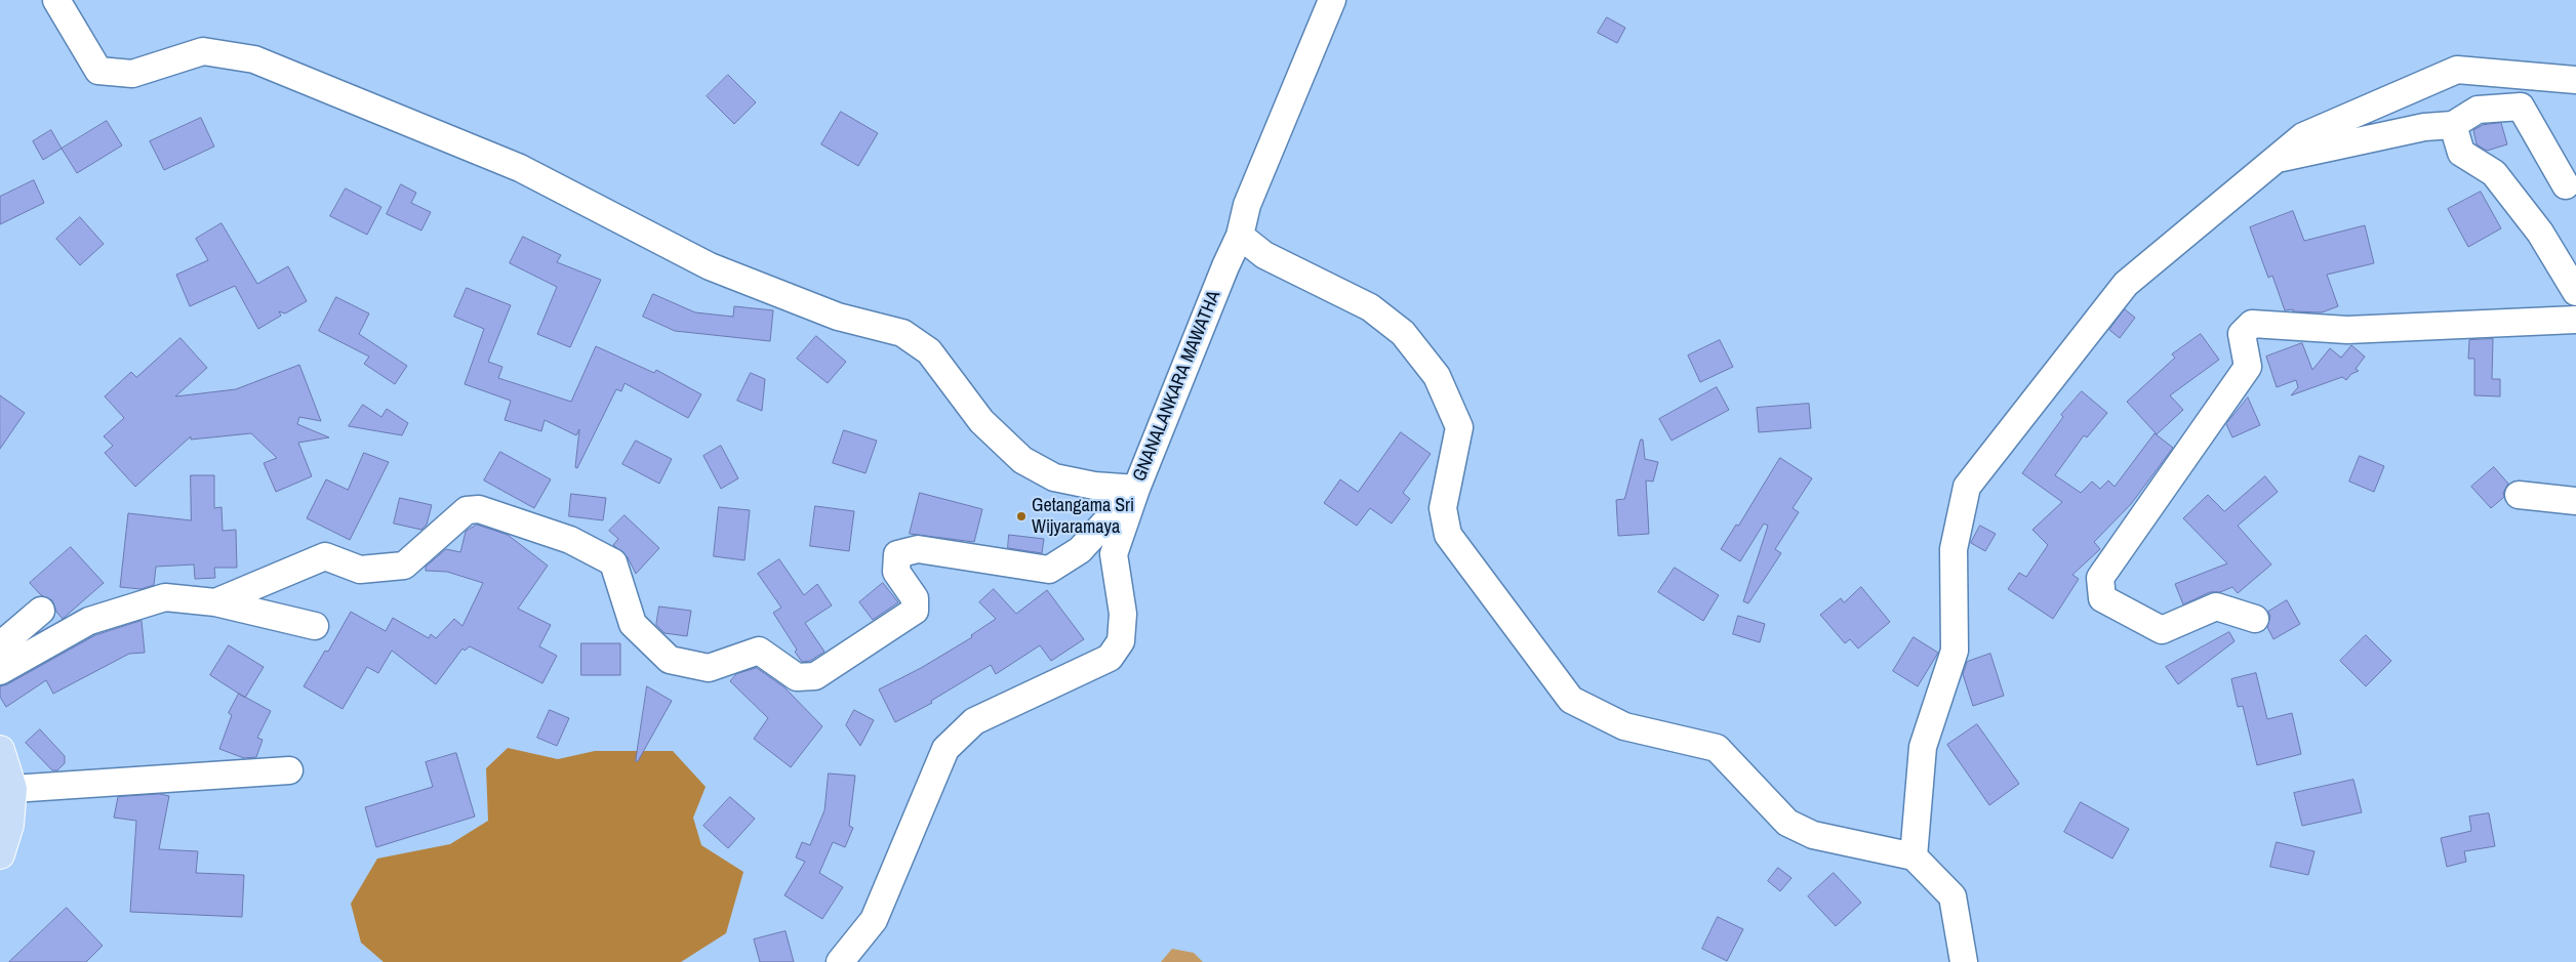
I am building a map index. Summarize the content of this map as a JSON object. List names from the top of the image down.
{
  "streets": {
    "street": ["GNANALANKARA MAWATHA"]
  },
  "places": ["Getangama Sri Wijyaramaya"]
}
